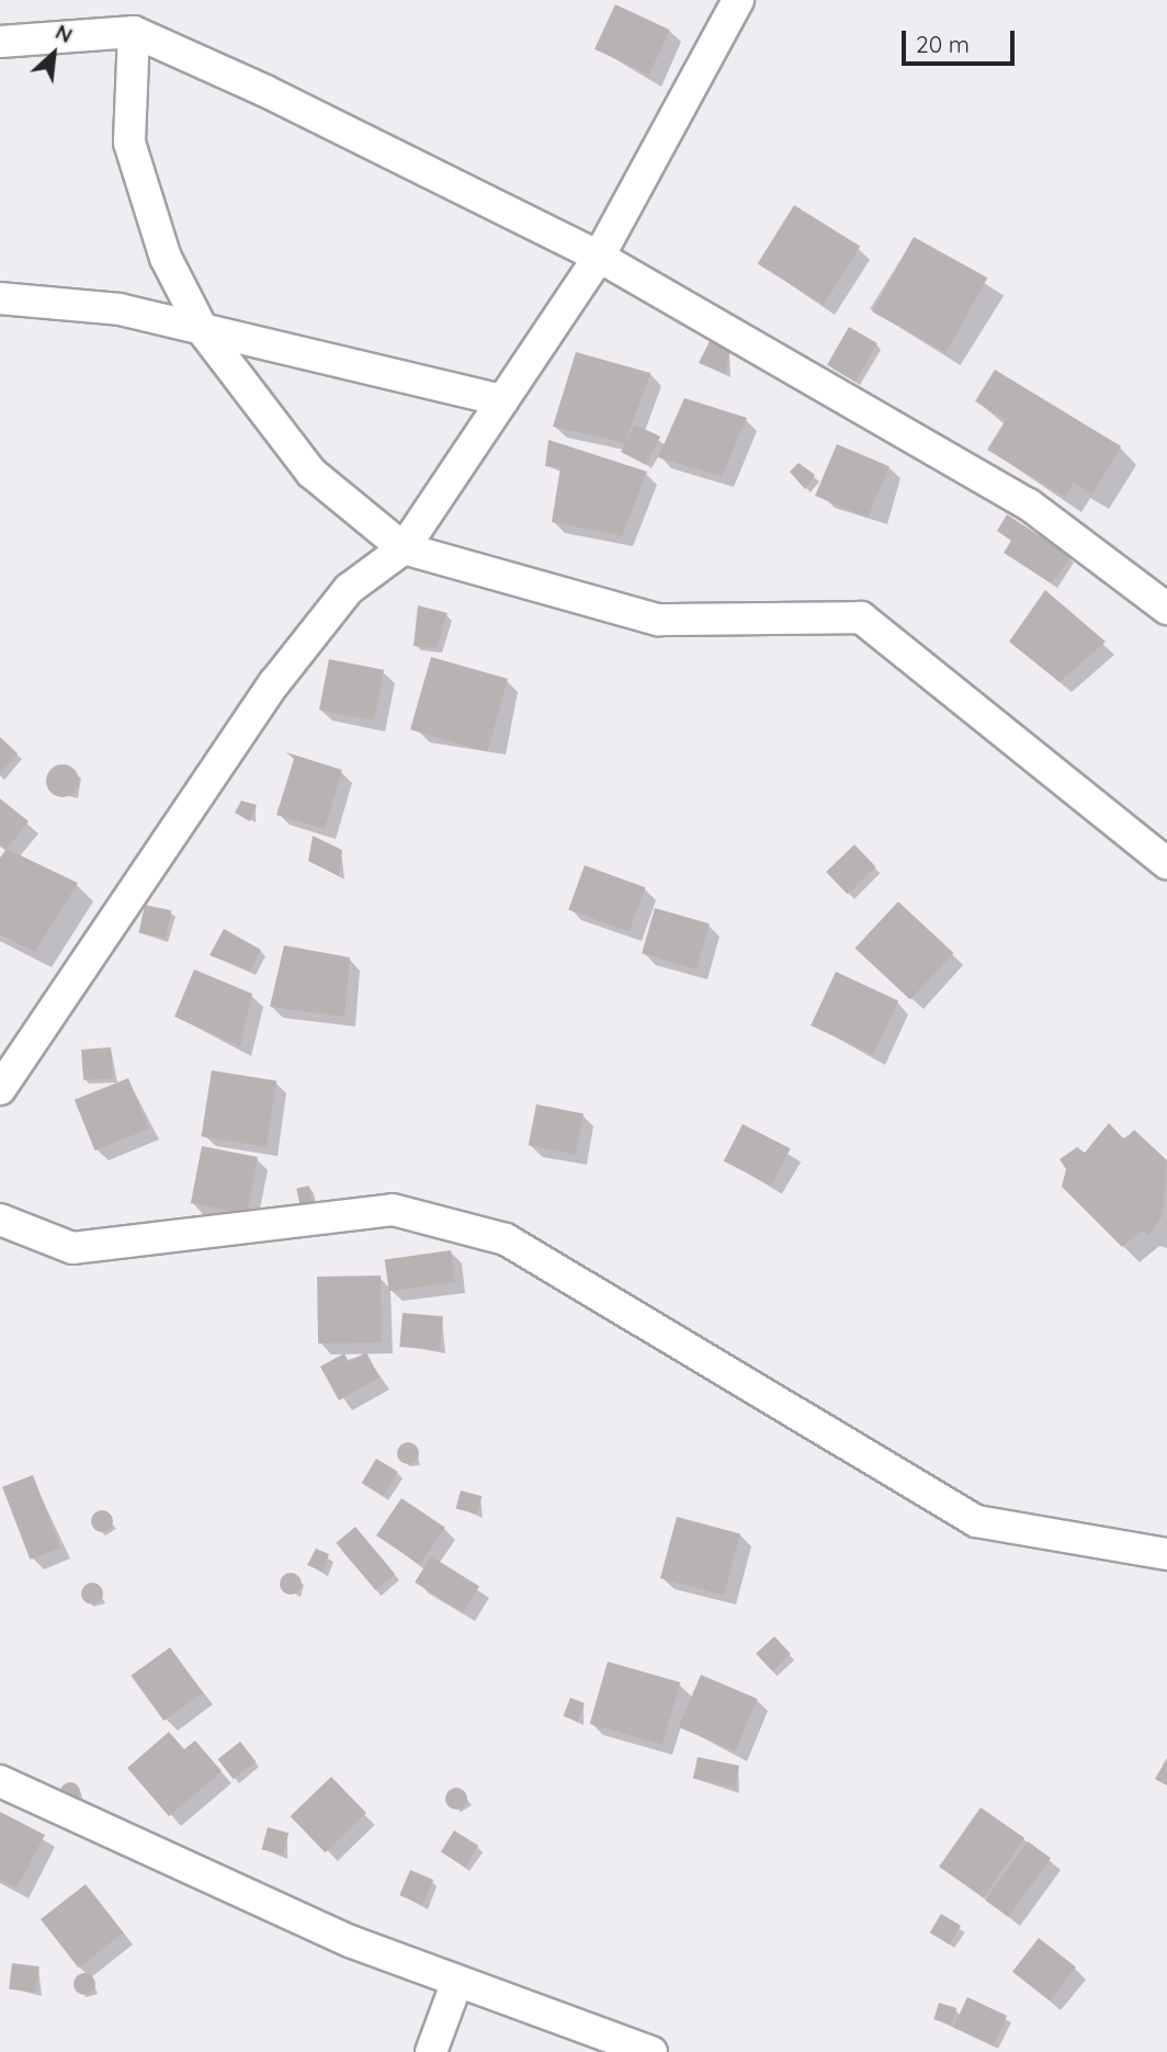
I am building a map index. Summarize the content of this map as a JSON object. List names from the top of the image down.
{
  "scale_bar": "20 m",
  "north": "top right"
}
